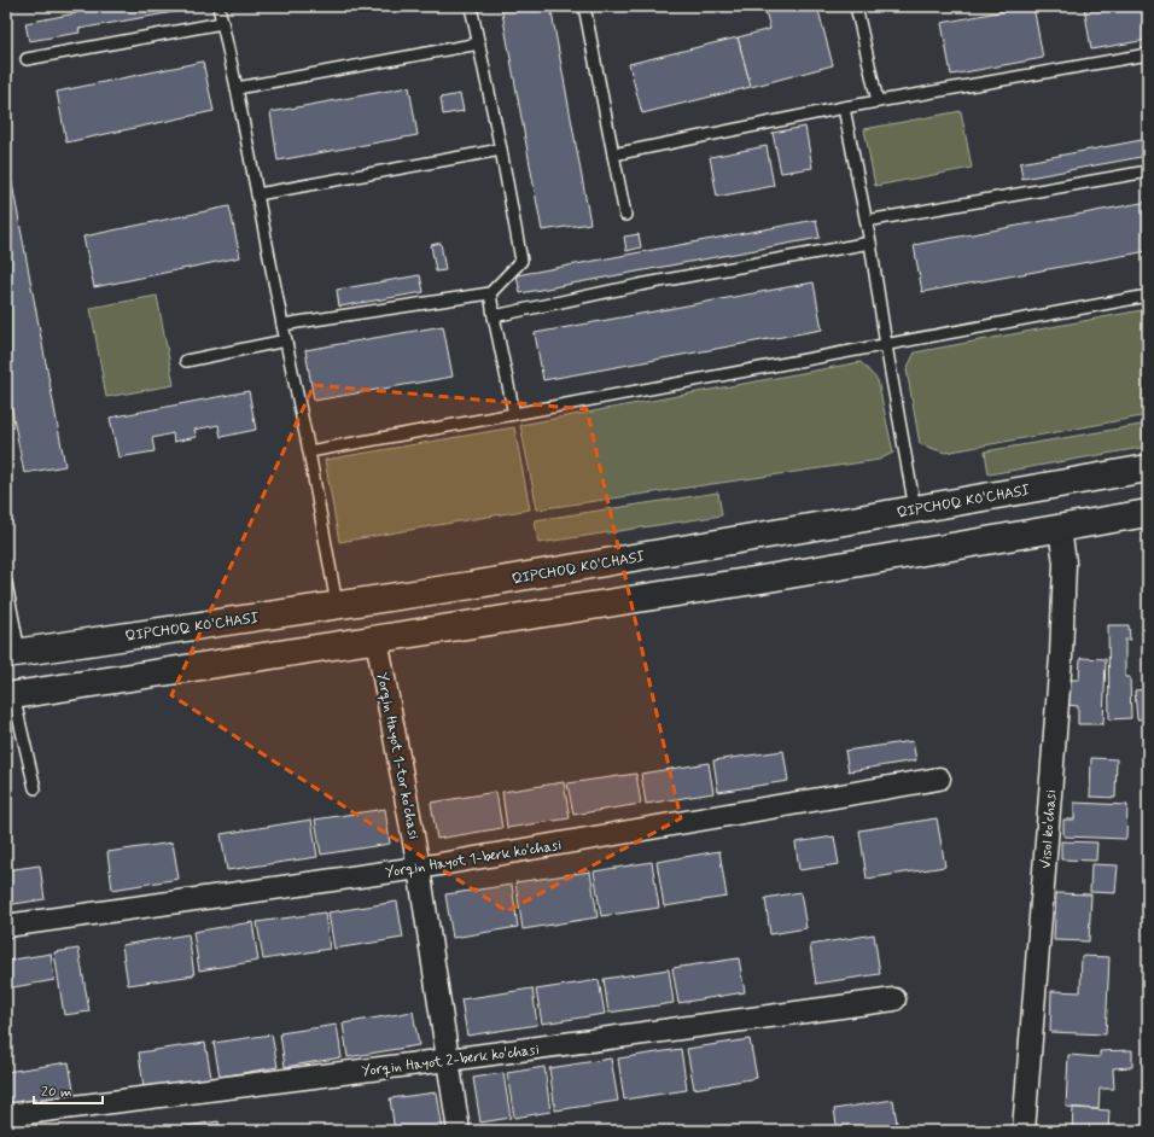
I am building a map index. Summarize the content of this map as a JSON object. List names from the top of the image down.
{
  "streets": {
    "main road": ["QIPCHOQ KO'CHASI"],
    "street": [
      "Yorqin Hayot 1-tor koʻchasi",
      "Visol koʻchasi",
      "Yorqin Hayot 1-berk koʻchasi",
      "Yorqin Hayot 2-berk koʻchasi"
    ]
  },
  "crossings": [
    ["Yorqin Hayot 1-tor koʻchasi", "Yorqin Hayot 1-berk koʻchasi"],
    ["Yorqin Hayot 1-tor koʻchasi", "Yorqin Hayot 2-berk koʻchasi"]
  ],
  "scale_bar": "20 m"
}
